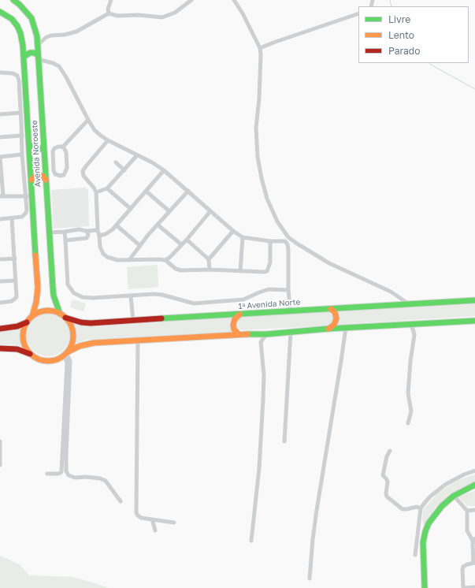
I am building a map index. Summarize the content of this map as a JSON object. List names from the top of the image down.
{
  "streets": {
    "main road": ["Avenida Noroeste", "1ᵃ Avenida Norte"]
  },
  "crossings": [
    ["Avenida Noroeste", "1ᵃ Avenida Norte"]
  ],
  "legend": ["Livre", "Lento", "Parado"]
}
